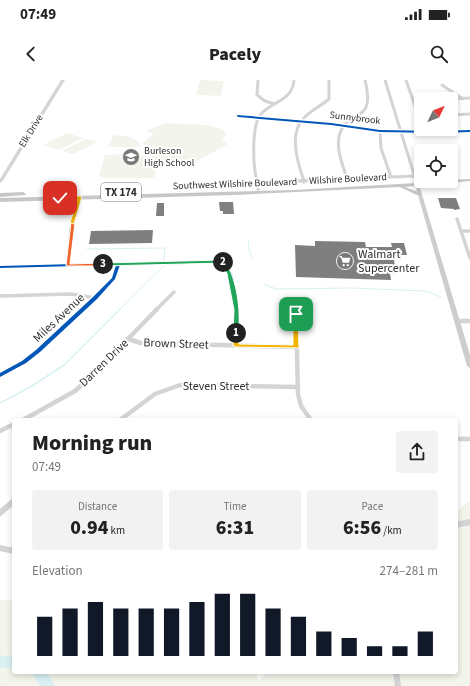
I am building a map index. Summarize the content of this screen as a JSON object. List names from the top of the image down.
{
  "streets": {
    "main road": ["Southwest Wilshire Boulevard", "TX 174"],
    "street": [
      "Sunnybrook",
      "Elk Drive",
      "Wilshire Boulevard",
      "Brown Street",
      "Darren Drive",
      "Steven Street"
    ],
    "cycle path": ["Miles Avenue"]
  },
  "crossings": [
    ["Wilshire Boulevard", "Southwest Wilshire Boulevard"],
    ["Brown Street", "Darren Drive"]
  ],
  "places": {
    "school or university": ["Burleson High School"],
    "supermarket": ["Walmart Supercenter"]
  },
  "north": "top right",
  "page": {
    "status": "07:49",
    "header": "Pacely",
    "pins": ["2", "3", "1"],
    "heading": ["Morning run", "07:49"],
    "stats": [
      ["Distance", "0.94 km"],
      ["Time", "6:31"],
      ["Pace", "6:56 /km"]
    ],
    "chart": ["Elevation", "274–281 m"]
  }
}
